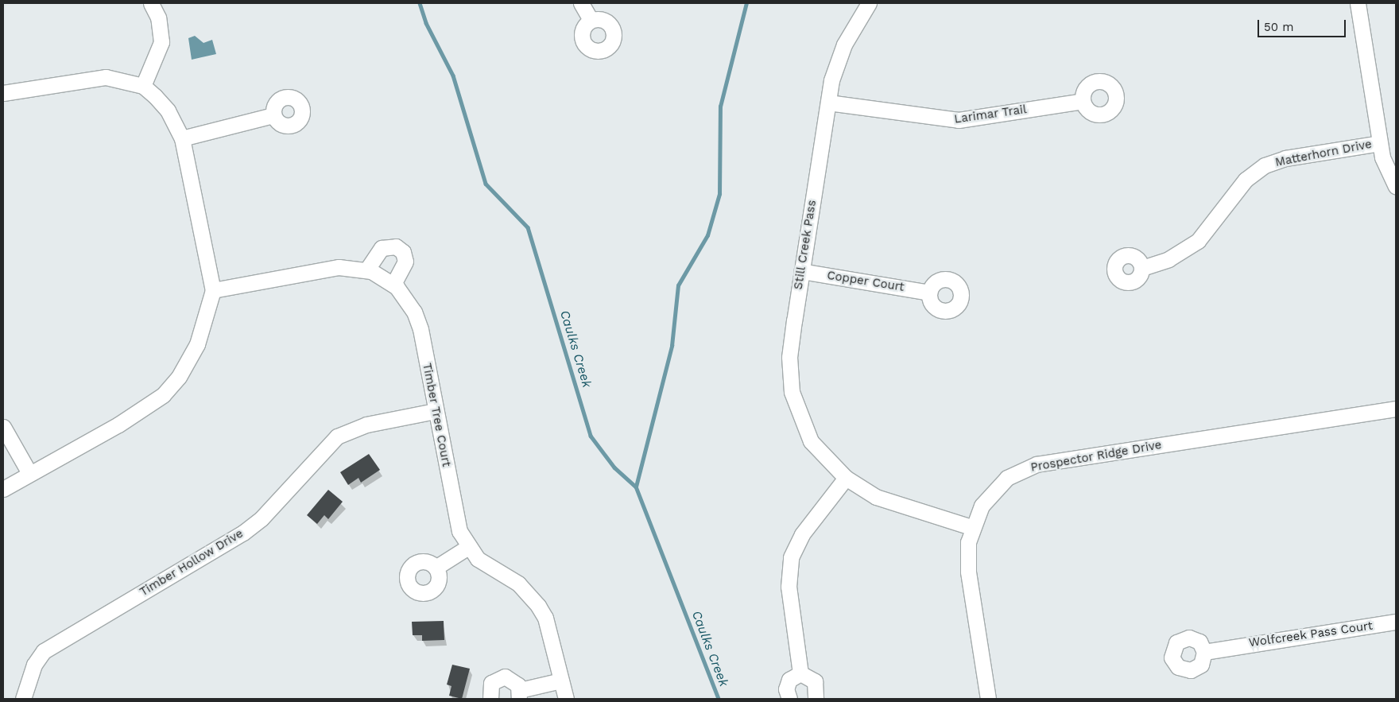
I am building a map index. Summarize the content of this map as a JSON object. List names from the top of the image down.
{
  "streets": {
    "street": [
      "Larimar Trail",
      "Matterhorn Drive",
      "Still Creek Pass",
      "Copper Court",
      "Timber Tree Court",
      "Prospector Ridge Drive",
      "Timber Hollow Drive",
      "Wolfcreek Pass Court"
    ]
  },
  "crossings": [
    ["Larimar Trail", "Still Creek Pass"],
    ["Still Creek Pass", "Copper Court"],
    ["Still Creek Pass", "Prospector Ridge Drive"],
    ["Timber Tree Court", "Timber Hollow Drive"]
  ],
  "water": ["Caulks Creek"],
  "scale_bar": "50 m"
}
